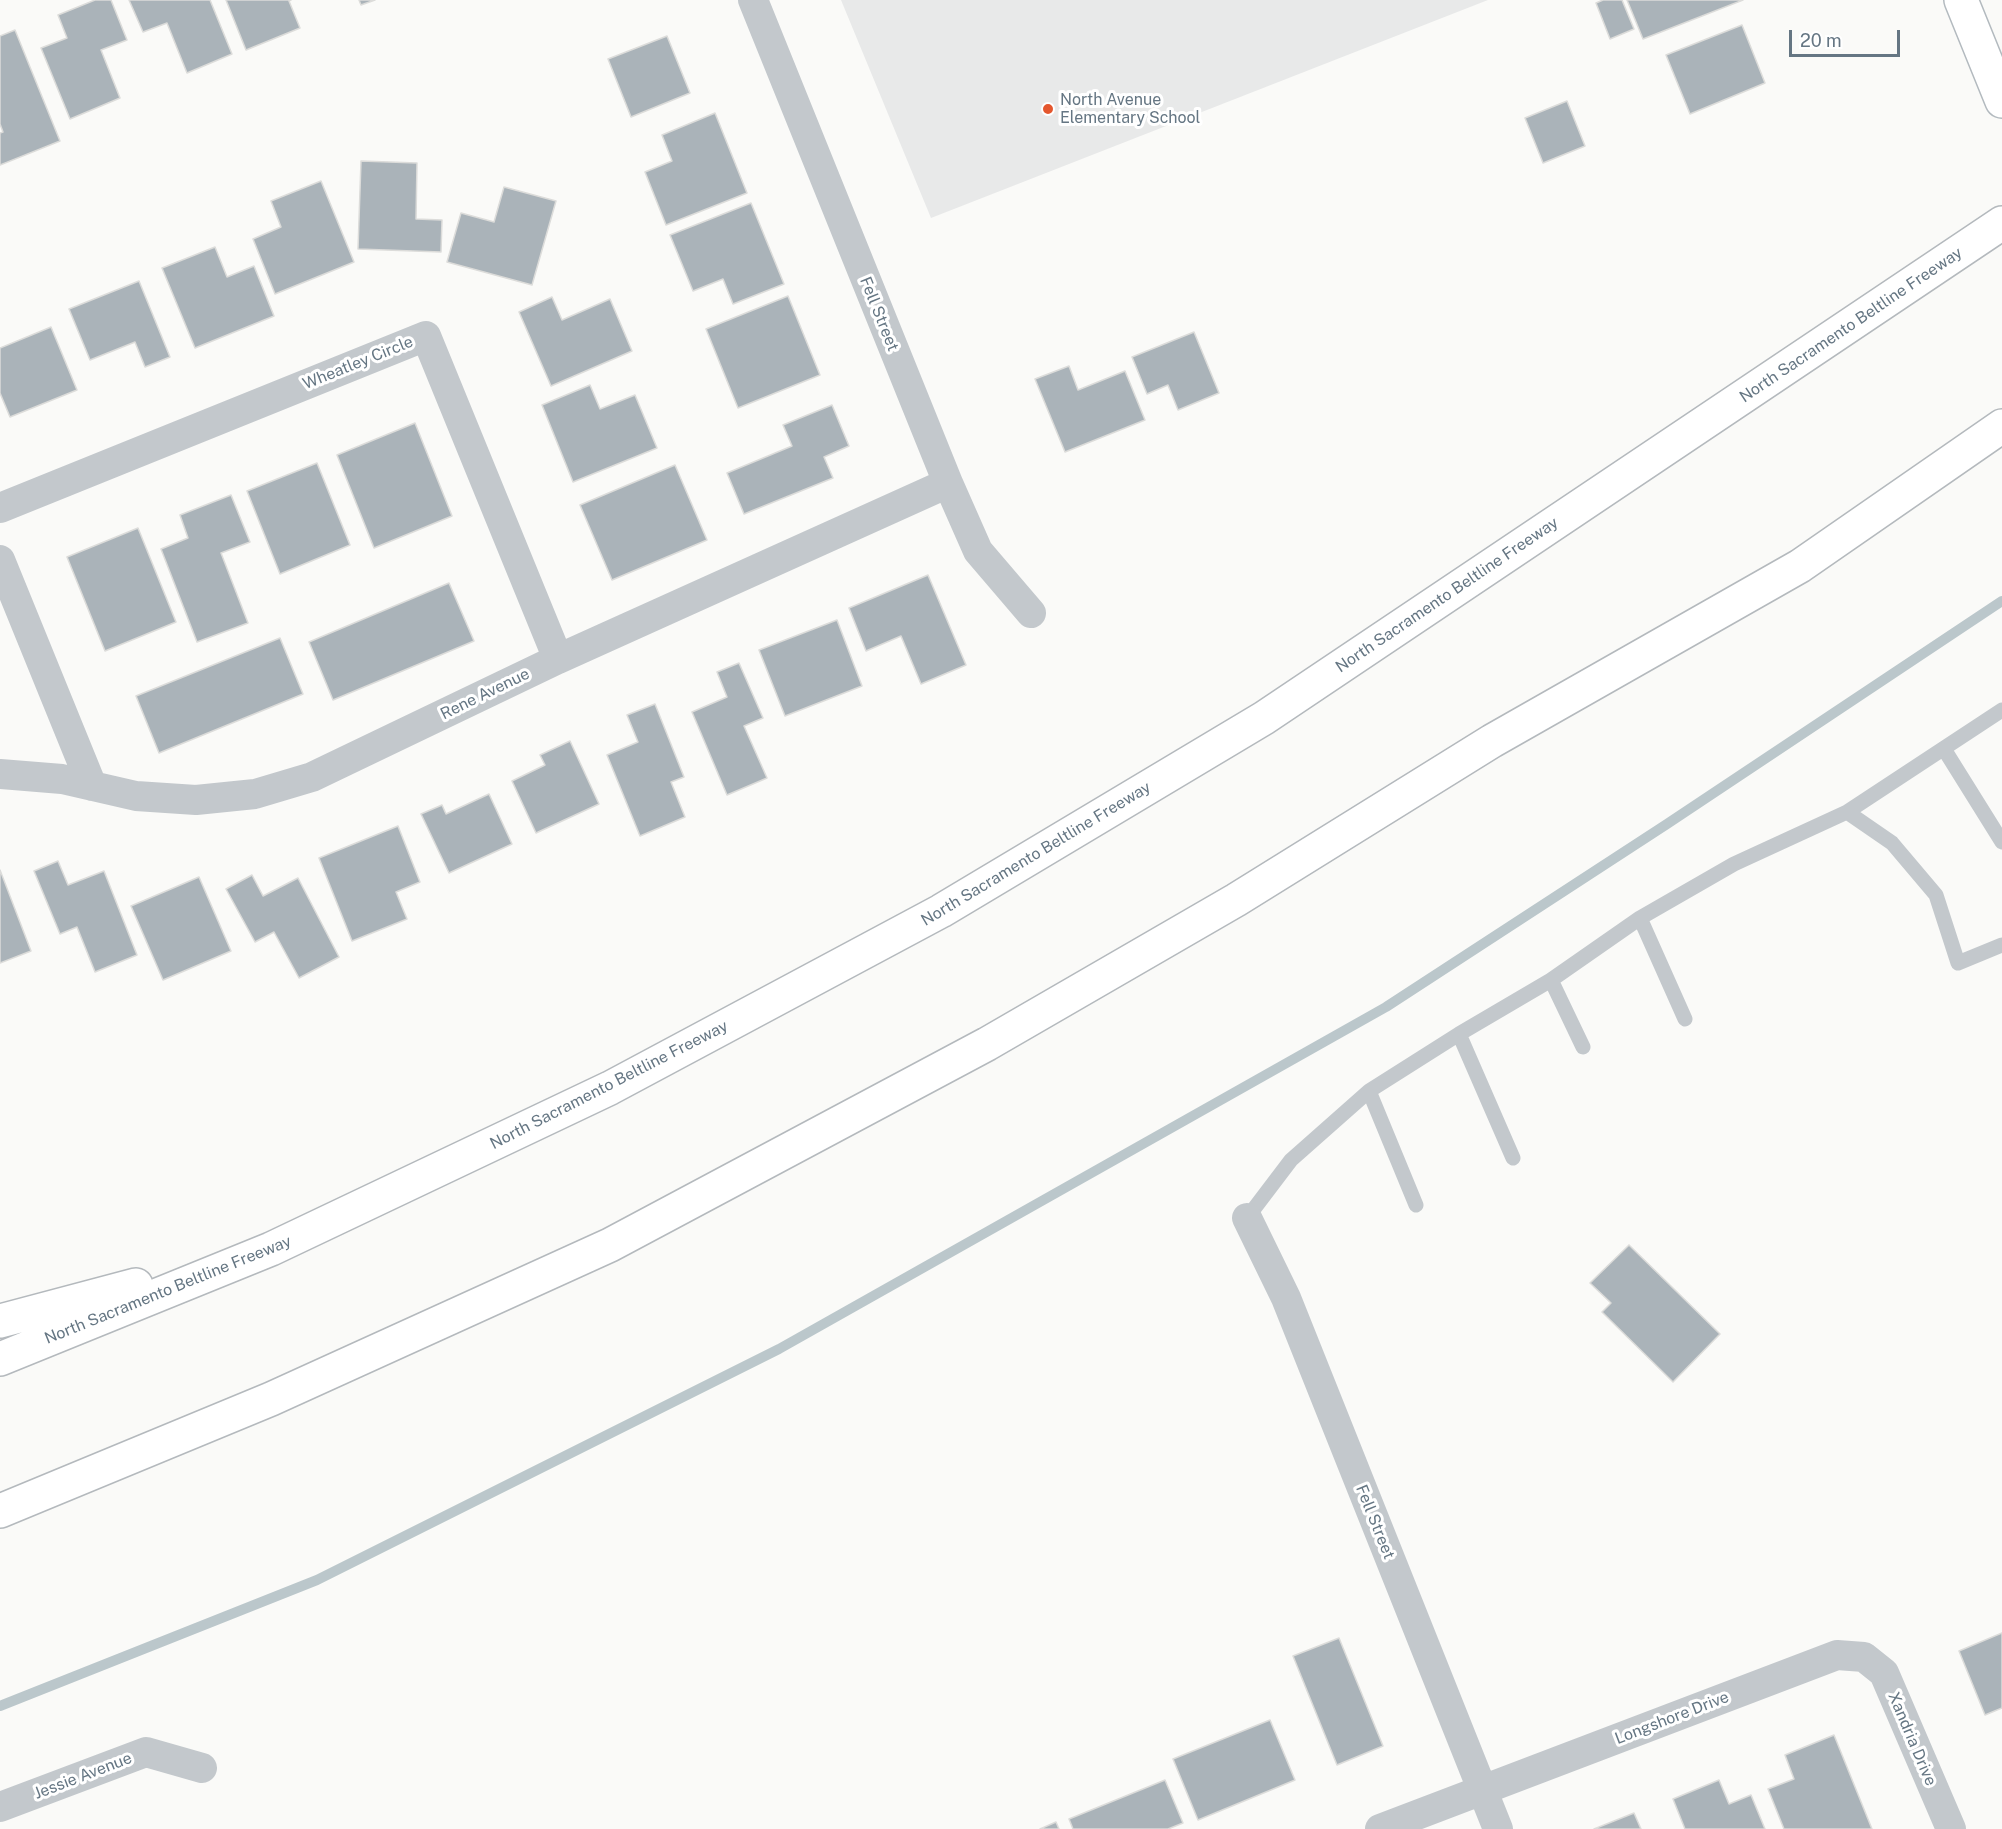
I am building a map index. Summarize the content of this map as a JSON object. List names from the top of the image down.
{
  "streets": {
    "main road": ["North Sacramento Beltline Freeway"],
    "street": [
      "Fell Street",
      "Wheatley Circle",
      "Rene Avenue",
      "Longshore Drive",
      "Xandria Drive",
      "Jessie Avenue"
    ]
  },
  "crossings": [
    ["Fell Street", "Rene Avenue"],
    ["Fell Street", "Longshore Drive"],
    ["Wheatley Circle", "Rene Avenue"],
    ["Longshore Drive", "Xandria Drive"]
  ],
  "places": ["North Avenue Elementary School"],
  "scale_bar": "20 m"
}
